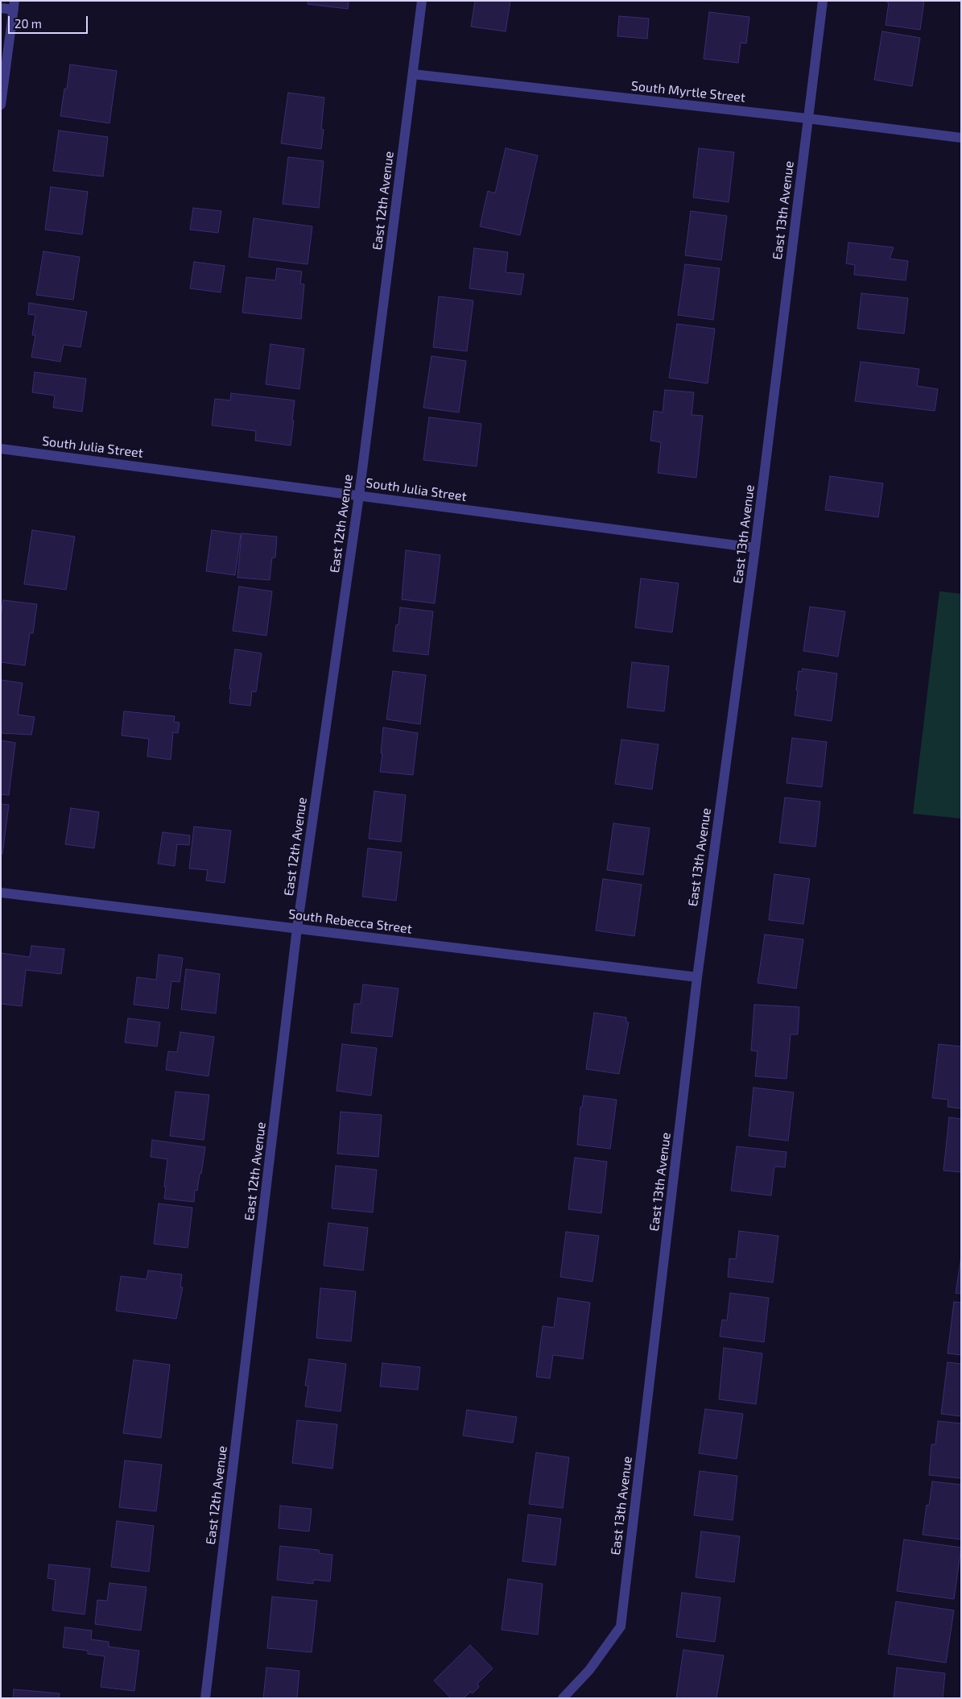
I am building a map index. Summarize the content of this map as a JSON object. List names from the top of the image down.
{
  "streets": {
    "street": [
      "South Myrtle Street",
      "East 12th Avenue",
      "East 13th Avenue",
      "South Julia Street",
      "South Rebecca Street"
    ]
  },
  "crossings": [
    ["South Myrtle Street", "East 12th Avenue"],
    ["South Myrtle Street", "East 13th Avenue"],
    ["East 12th Avenue", "South Julia Street"],
    ["East 12th Avenue", "South Rebecca Street"],
    ["East 13th Avenue", "South Julia Street"],
    ["East 13th Avenue", "South Rebecca Street"]
  ],
  "scale_bar": "20 m"
}
